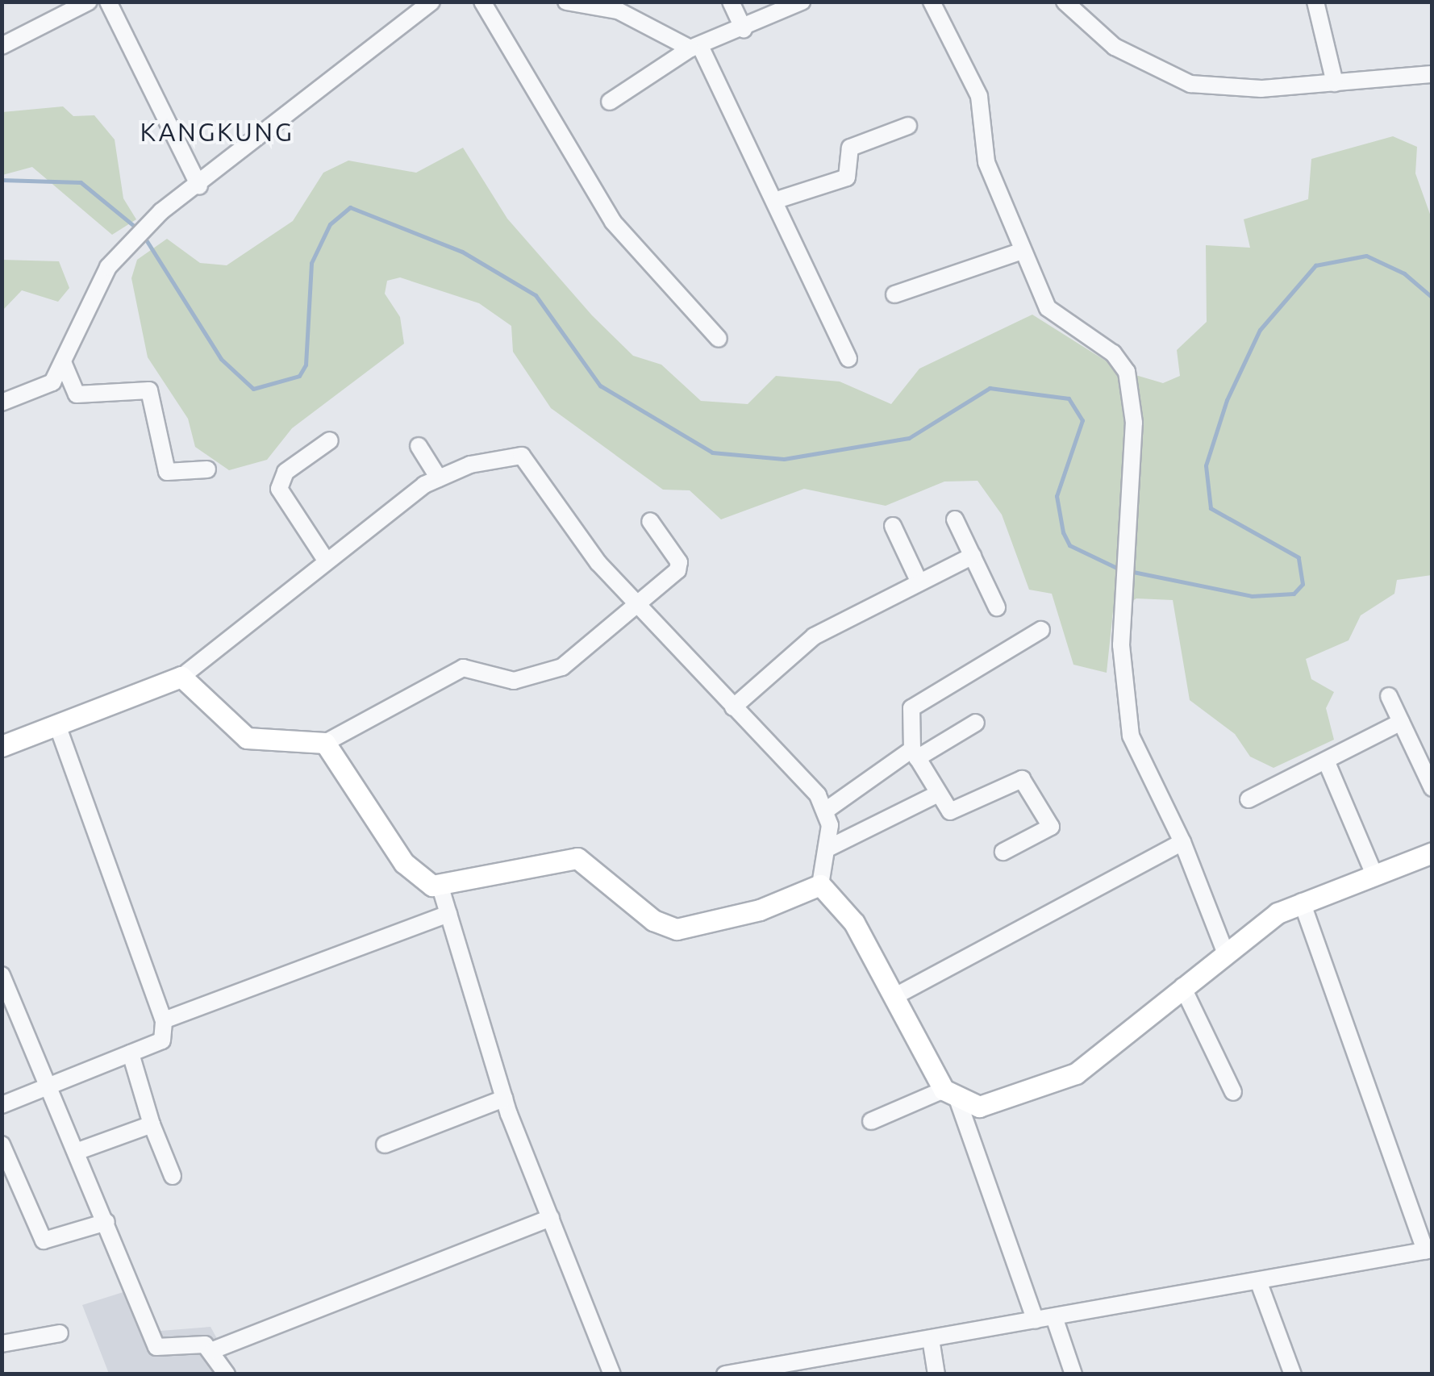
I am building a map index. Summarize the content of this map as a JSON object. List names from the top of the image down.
{
  "districts": ["KANGKUNG"]
}
